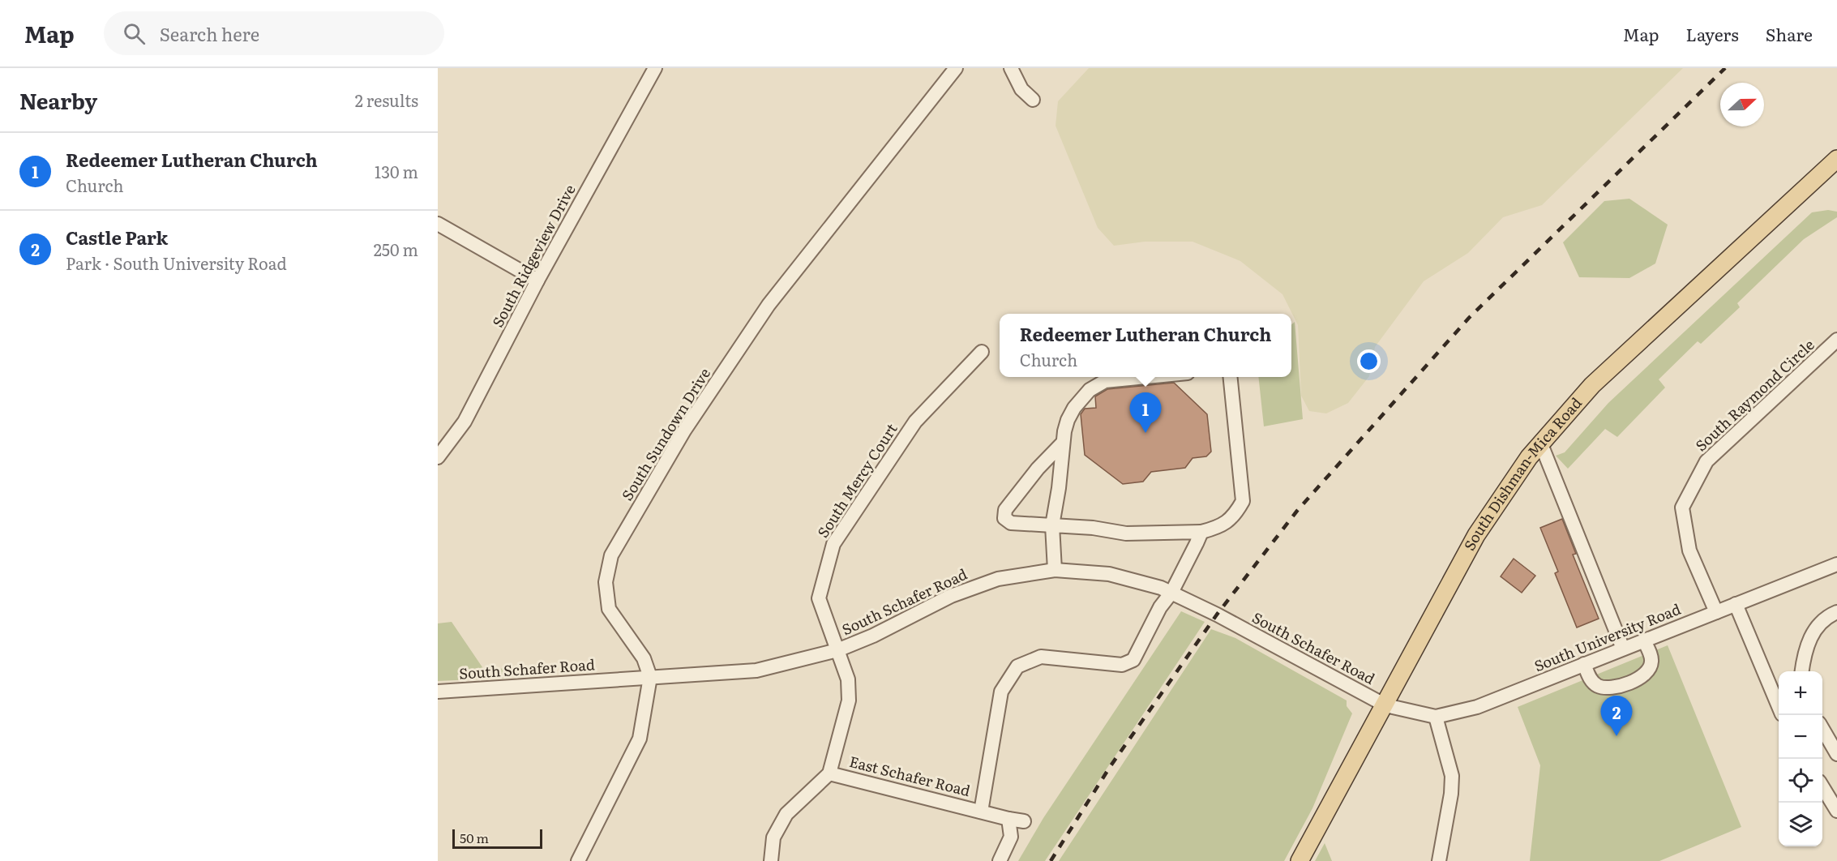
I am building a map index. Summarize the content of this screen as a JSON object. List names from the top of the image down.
{
  "streets": {
    "main road": ["South Dishman-Mica Road"],
    "street": [
      "South Ridgeview Drive",
      "South Raymond Circle",
      "South Sundown Drive",
      "South Mercy Court",
      "South Schafer Road",
      "South University Road",
      "East Schafer Road"
    ]
  },
  "crossings": [
    ["South Raymond Circle", "South University Road"],
    ["South Sundown Drive", "South Schafer Road"],
    ["South Dishman-Mica Road", "South Schafer Road"],
    ["South Dishman-Mica Road", "South University Road"],
    ["South Mercy Court", "South Schafer Road"],
    ["South Mercy Court", "East Schafer Road"],
    ["South Schafer Road", "South University Road"],
    ["South Schafer Road", "East Schafer Road"]
  ],
  "scale_bar": "50 m",
  "north": "right",
  "page": {
    "header": "Map",
    "search": "Search here",
    "nav": ["Map", "Layers", "Share"],
    "heading": ["Nearby", "2 results"],
    "list": [
      {
        "mark": "1",
        "name": "Redeemer Lutheran Church",
        "note": "Church",
        "value": "130 m"
      },
      {
        "mark": "2",
        "name": "Castle Park",
        "note": "Park · South University Road",
        "value": "250 m"
      }
    ],
    "popup": ["Redeemer Lutheran Church", "Church"],
    "pins": ["1", "2"],
    "map_buttons": ["+", "−"],
    "scale": "50 m"
  }
}
